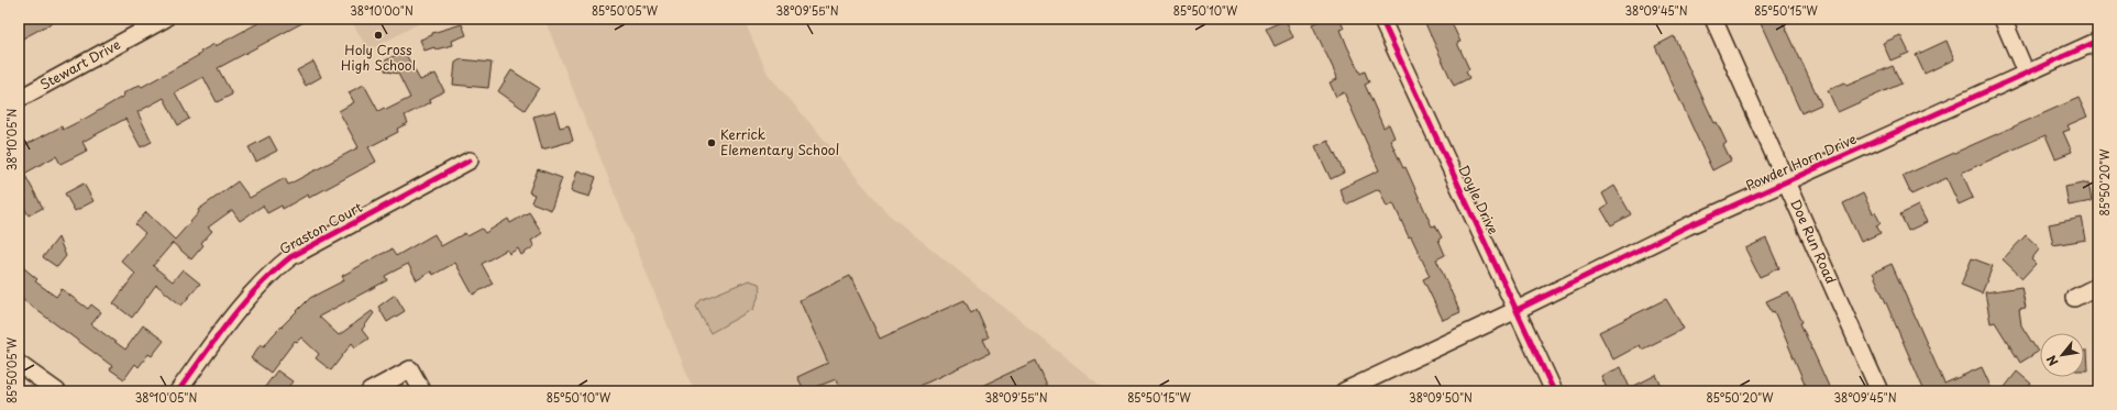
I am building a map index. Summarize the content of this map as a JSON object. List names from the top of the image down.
{
  "streets": {
    "street": [
      "Stewart Drive",
      "Powder Horn Drive",
      "Doyle Drive",
      "Graston Court",
      "Doe Run Road"
    ]
  },
  "crossings": [
    ["Powder Horn Drive", "Doyle Drive"],
    ["Powder Horn Drive", "Doe Run Road"]
  ],
  "places": ["Holy Cross High School", "Kerrick Elementary School"],
  "north": "bottom left",
  "coordinates": [
    "38°10'00\"N",
    "85°50'05\"W",
    "38°09'55\"N",
    "85°50'10\"W",
    "38°09'45\"N",
    "85°50'15\"W",
    "38°10'05\"N",
    "85°50'20\"W",
    "38°09'50\"N"
  ]
}
